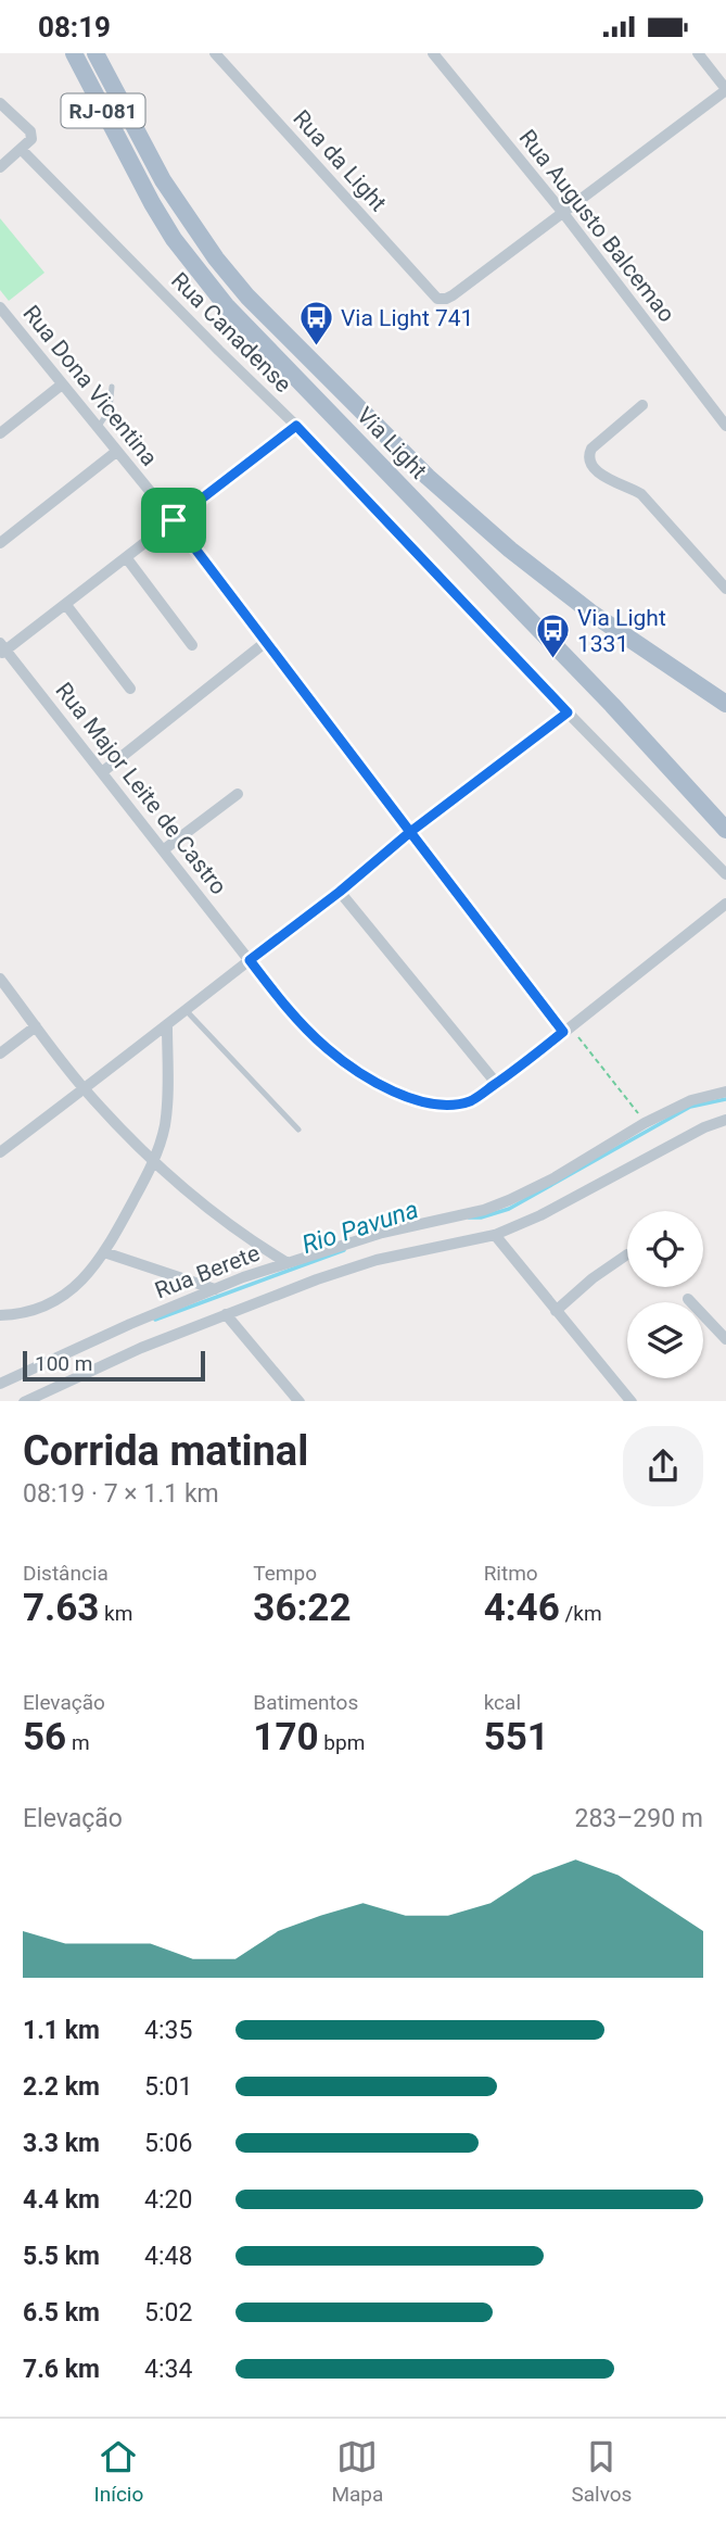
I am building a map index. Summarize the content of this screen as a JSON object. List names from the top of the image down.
{
  "streets": {
    "main road": ["RJ-081", "Via Light"],
    "street": [
      "Rua da Light",
      "Rua Augusto Balcemao",
      "Rua Canadense",
      "Rua Dona Vicentina",
      "Rua Major Leite de Castro",
      "Rua Berete"
    ]
  },
  "crossings": [
    ["Rua da Light", "Rua Augusto Balcemao"],
    ["Rua Dona Vicentina", "Rua Major Leite de Castro"]
  ],
  "water": ["Rio Pavuna"],
  "places": {
    "bus stop": ["Via Light 741", "Via Light 1331"]
  },
  "scale_bar": "100 m",
  "page": {
    "status": "08:19",
    "scale": "100 m",
    "heading": ["Corrida matinal", "08:19 · 7 × 1.1 km"],
    "stats": [
      ["Distância", "7.63 km"],
      ["Tempo", "36:22"],
      ["Ritmo", "4:46 /km"],
      ["Elevação", "56 m"],
      ["Batimentos", "170 bpm"],
      ["kcal", "551"]
    ],
    "chart": ["Elevação", "283–290 m"],
    "list": [
      {
        "name": "1.1 km",
        "note": "4:35"
      },
      {
        "name": "2.2 km",
        "note": "5:01"
      },
      {
        "name": "3.3 km",
        "note": "5:06"
      },
      {
        "name": "4.4 km",
        "note": "4:20"
      },
      {
        "name": "5.5 km",
        "note": "4:48"
      },
      {
        "name": "6.5 km",
        "note": "5:02"
      },
      {
        "name": "7.6 km",
        "note": "4:34"
      }
    ],
    "tabs": ["Início", "Mapa", "Salvos"]
  }
}
